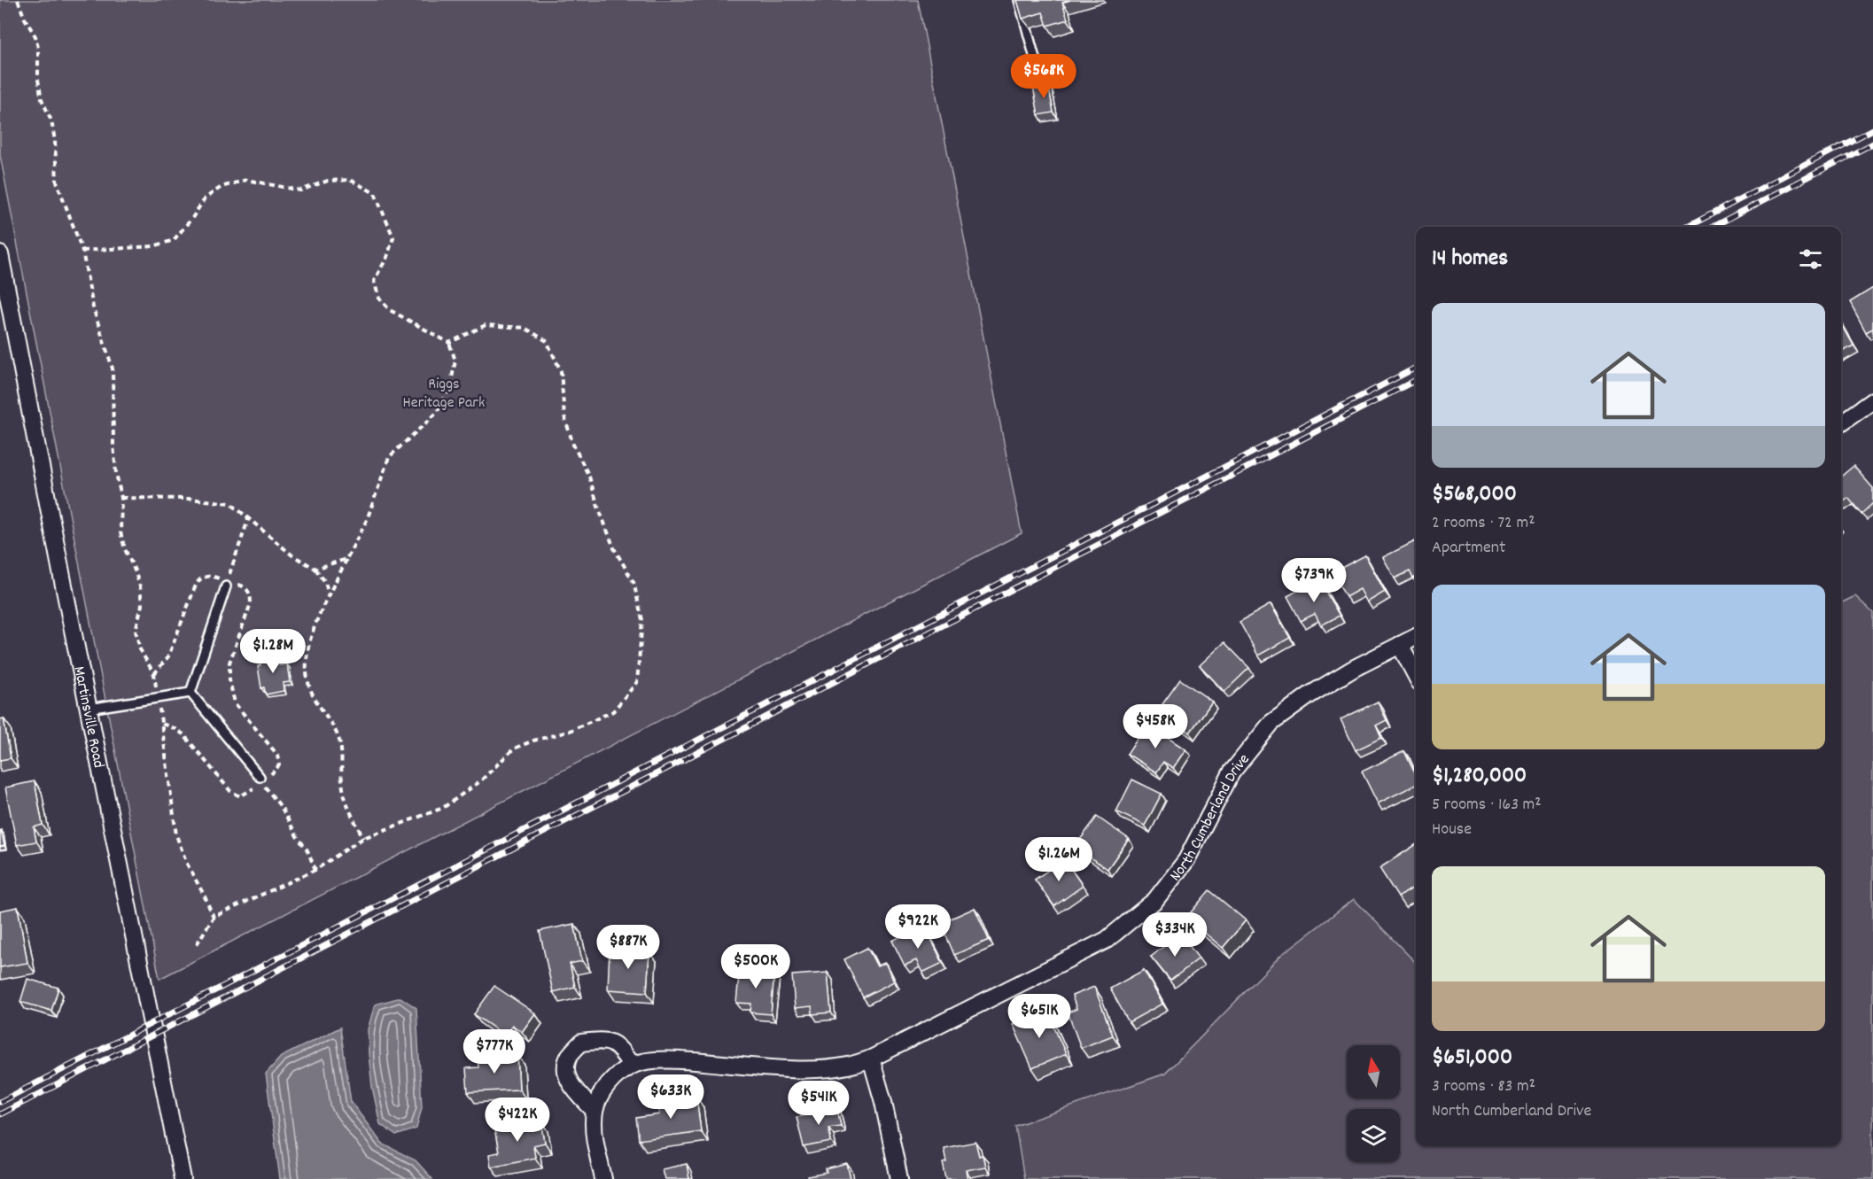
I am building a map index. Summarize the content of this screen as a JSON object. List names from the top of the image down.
{
  "streets": {
    "street": ["Martinsville Road", "North Cumberland Drive"]
  },
  "parks": ["Riggs Heritage Park"],
  "north": "top",
  "page": {
    "price": [
      "$568K",
      "$739K",
      "$1.28M",
      "$458K",
      "$1.26M",
      "$922K",
      "$334K",
      "$887K",
      "$500K",
      "$651K",
      "$777K",
      "$633K",
      "$541K",
      "$422K"
    ],
    "heading": "14 homes",
    "list": [
      {
        "name": "$568,000",
        "note": "2 rooms · 72 m² · Apartment"
      },
      {
        "name": "$1,280,000",
        "note": "5 rooms · 163 m² · House"
      },
      {
        "name": "$651,000",
        "note": "3 rooms · 83 m² · North Cumberland Drive"
      }
    ]
  }
}
